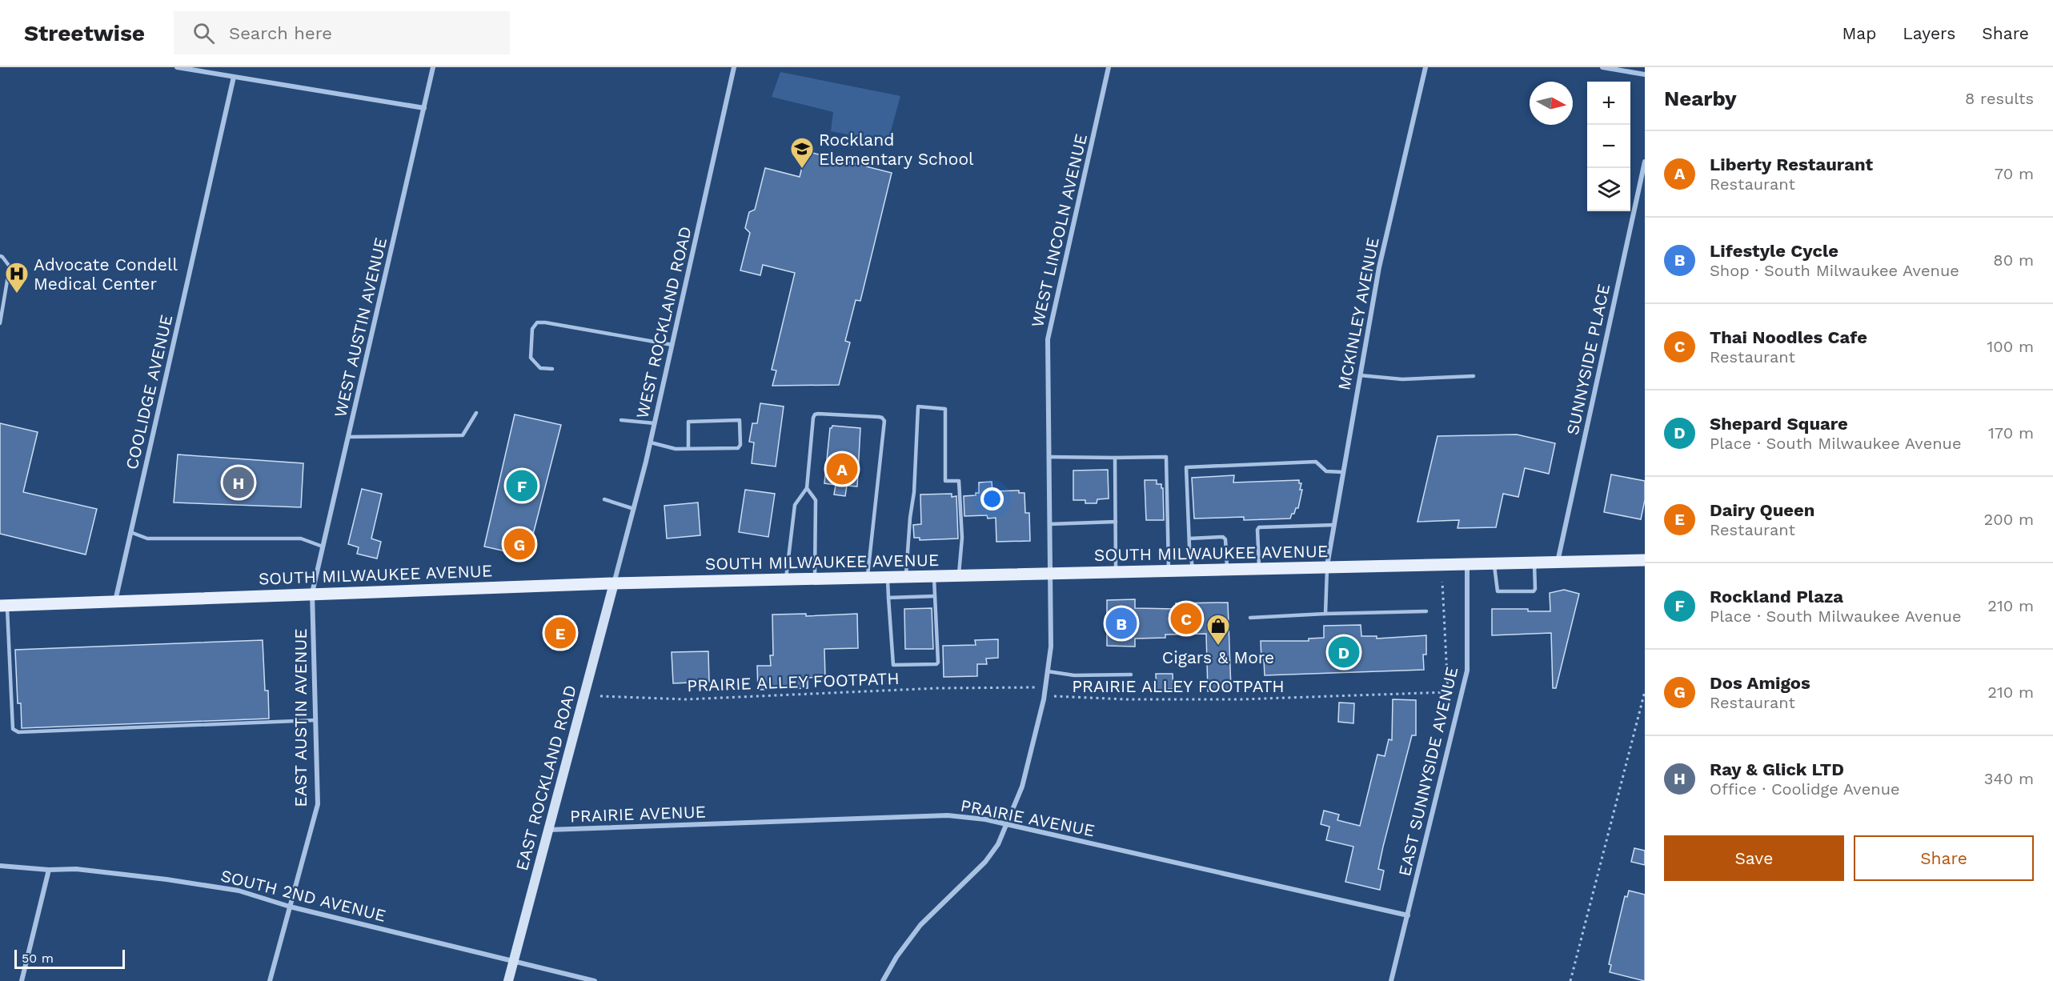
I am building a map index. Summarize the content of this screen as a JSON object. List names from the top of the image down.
{
  "streets": {
    "main road": ["SOUTH MILWAUKEE AVENUE"],
    "street": [
      "WEST LINCOLN AVENUE",
      "MCKINLEY AVENUE",
      "WEST ROCKLAND ROAD",
      "WEST AUSTIN AVENUE",
      "SUNNYSIDE PLACE",
      "COOLIDGE AVENUE",
      "EAST AUSTIN AVENUE",
      "EAST SUNNYSIDE AVENUE",
      "EAST ROCKLAND ROAD",
      "PRAIRIE AVENUE",
      "SOUTH 2ND AVENUE"
    ],
    "path": ["PRAIRIE ALLEY FOOTPATH"]
  },
  "crossings": [
    ["WEST LINCOLN AVENUE", "SOUTH MILWAUKEE AVENUE"],
    ["WEST LINCOLN AVENUE", "PRAIRIE ALLEY FOOTPATH"],
    ["WEST LINCOLN AVENUE", "PRAIRIE AVENUE"],
    ["MCKINLEY AVENUE", "SOUTH MILWAUKEE AVENUE"],
    ["WEST ROCKLAND ROAD", "SOUTH MILWAUKEE AVENUE"],
    ["WEST ROCKLAND ROAD", "EAST ROCKLAND ROAD"],
    ["WEST AUSTIN AVENUE", "SOUTH MILWAUKEE AVENUE"],
    ["WEST AUSTIN AVENUE", "EAST AUSTIN AVENUE"],
    ["SUNNYSIDE PLACE", "SOUTH MILWAUKEE AVENUE"],
    ["COOLIDGE AVENUE", "SOUTH MILWAUKEE AVENUE"],
    ["SOUTH MILWAUKEE AVENUE", "EAST AUSTIN AVENUE"],
    ["SOUTH MILWAUKEE AVENUE", "EAST SUNNYSIDE AVENUE"],
    ["SOUTH MILWAUKEE AVENUE", "EAST ROCKLAND ROAD"],
    ["EAST AUSTIN AVENUE", "SOUTH 2ND AVENUE"],
    ["EAST SUNNYSIDE AVENUE", "PRAIRIE AVENUE"],
    ["EAST ROCKLAND ROAD", "PRAIRIE AVENUE"],
    ["EAST ROCKLAND ROAD", "SOUTH 2ND AVENUE"]
  ],
  "places": {
    "school or university": ["Rockland Elementary School"],
    "hospital": ["Advocate Condell Medical Center"],
    "shop": ["Cigars & More"]
  },
  "scale_bar": "50 m",
  "north": "right",
  "page": {
    "header": "Streetwise",
    "search": "Search here",
    "nav": ["Map", "Layers", "Share"],
    "heading": ["Nearby", "8 results"],
    "map_buttons": ["+", "−"],
    "list": [
      {
        "mark": "A",
        "name": "Liberty Restaurant",
        "note": "Restaurant",
        "value": "70 m"
      },
      {
        "mark": "B",
        "name": "Lifestyle Cycle",
        "note": "Shop · South Milwaukee Avenue",
        "value": "80 m"
      },
      {
        "mark": "C",
        "name": "Thai Noodles Cafe",
        "note": "Restaurant",
        "value": "100 m"
      },
      {
        "mark": "D",
        "name": "Shepard Square",
        "note": "Place · South Milwaukee Avenue",
        "value": "170 m"
      },
      {
        "mark": "E",
        "name": "Dairy Queen",
        "note": "Restaurant",
        "value": "200 m"
      },
      {
        "mark": "F",
        "name": "Rockland Plaza",
        "note": "Place · South Milwaukee Avenue",
        "value": "210 m"
      },
      {
        "mark": "G",
        "name": "Dos Amigos",
        "note": "Restaurant",
        "value": "210 m"
      },
      {
        "mark": "H",
        "name": "Ray & Glick LTD",
        "note": "Office · Coolidge Avenue",
        "value": "340 m"
      }
    ],
    "pins": [
      "A",
      "H",
      "F",
      "G",
      "C",
      "B",
      "E",
      "D"
    ],
    "buttons": ["Save", "Share"],
    "scale": "50 m"
  }
}
